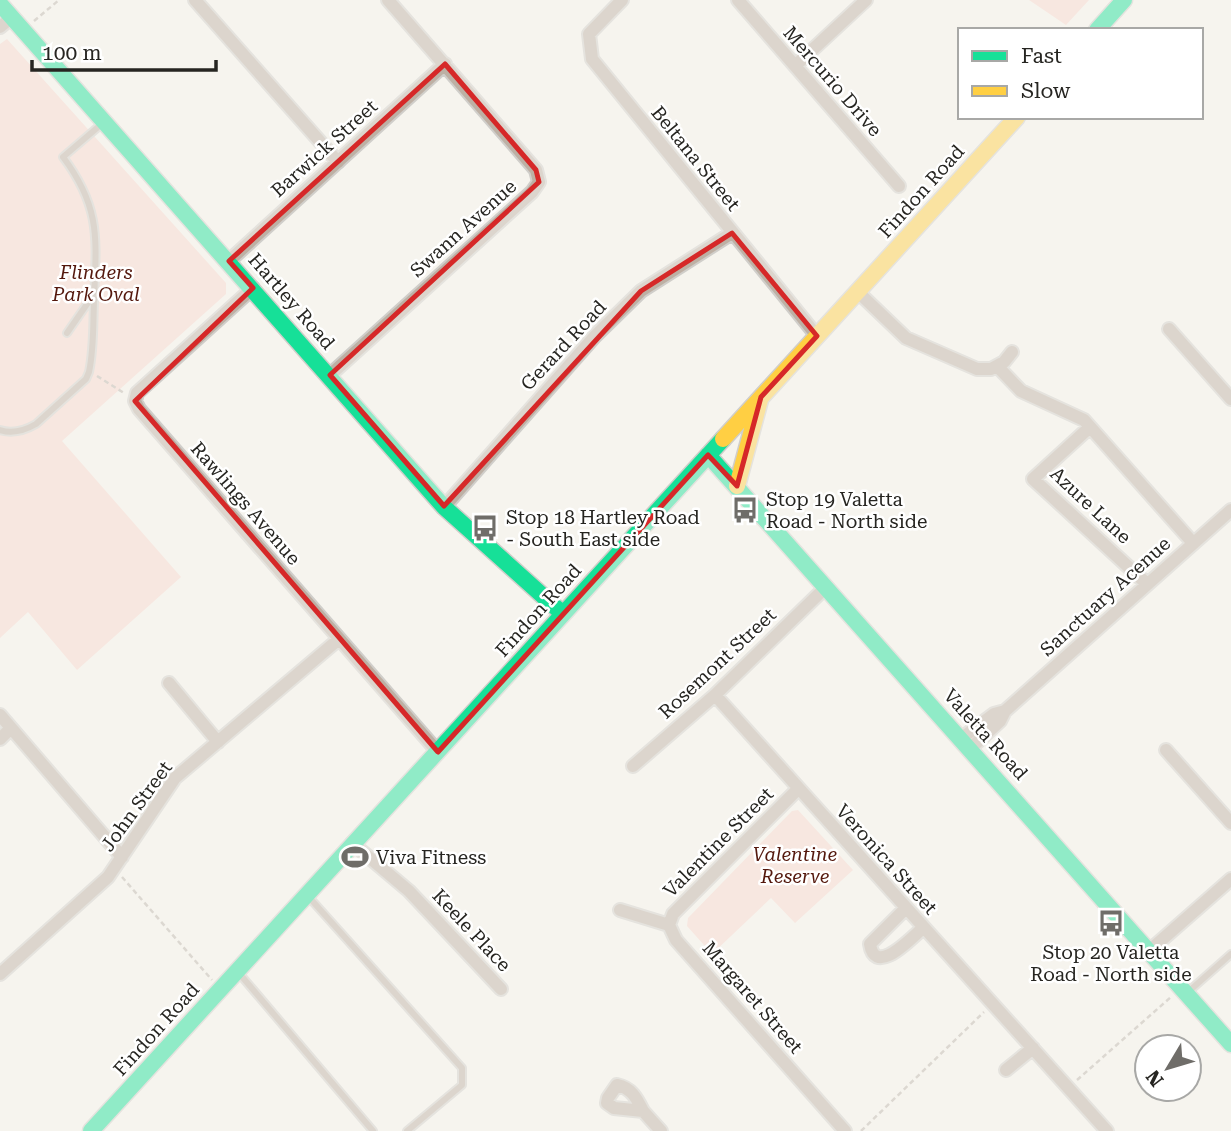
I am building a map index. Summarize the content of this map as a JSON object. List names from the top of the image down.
{
  "streets": {
    "street": [
      "Mercurio Drive",
      "Barwick Street",
      "Beltana Street",
      "Findon Road",
      "Swann Avenue",
      "Hartley Road",
      "Gerard Road",
      "Rawlings Avenue",
      "Azure Lane",
      "Sanctuary Acenue",
      "Rosemont Street",
      "Valetta Road",
      "John Street",
      "Valentine Street",
      "Veronica Street",
      "Keele Place",
      "Margaret Street"
    ]
  },
  "crossings": [
    ["Barwick Street", "Swann Avenue"],
    ["Barwick Street", "Hartley Road"],
    ["Beltana Street", "Findon Road"],
    ["Beltana Street", "Gerard Road"],
    ["Findon Road", "Hartley Road"],
    ["Findon Road", "Rawlings Avenue"],
    ["Findon Road", "Valetta Road"],
    ["Findon Road", "Keele Place"],
    ["Swann Avenue", "Hartley Road"],
    ["Hartley Road", "Gerard Road"],
    ["Rawlings Avenue", "John Street"],
    ["Azure Lane", "Sanctuary Acenue"],
    ["Sanctuary Acenue", "Valetta Road"],
    ["Rosemont Street", "Valetta Road"],
    ["Rosemont Street", "Veronica Street"],
    ["Valentine Street", "Veronica Street"],
    ["Valentine Street", "Margaret Street"]
  ],
  "parks": ["Flinders Park Oval", "Valentine Reserve"],
  "places": {
    "bus stop": ["Stop 19 Valetta Road - North side", "Stop 18 Hartley Road - South East side", "Stop 20 Valetta Road - North side"],
    "sports": ["Viva Fitness"]
  },
  "legend": ["Fast", "Slow"],
  "scale_bar": "100 m",
  "north": "bottom left"
}
